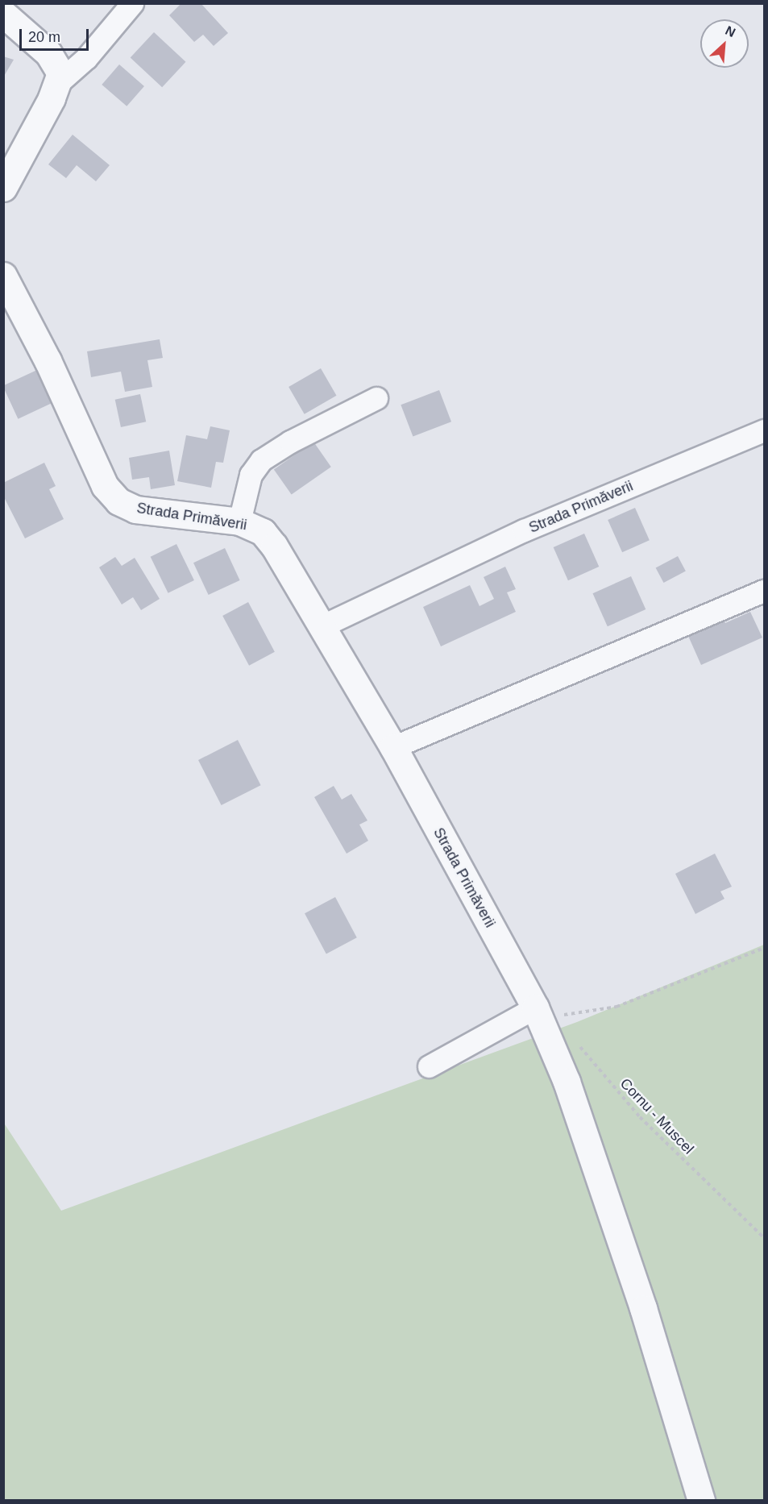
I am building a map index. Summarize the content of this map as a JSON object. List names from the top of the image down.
{
  "streets": {
    "street": ["Strada Primăverii"],
    "path": ["Cornu - Muscel"]
  },
  "scale_bar": "20 m",
  "north": "top right"
}
